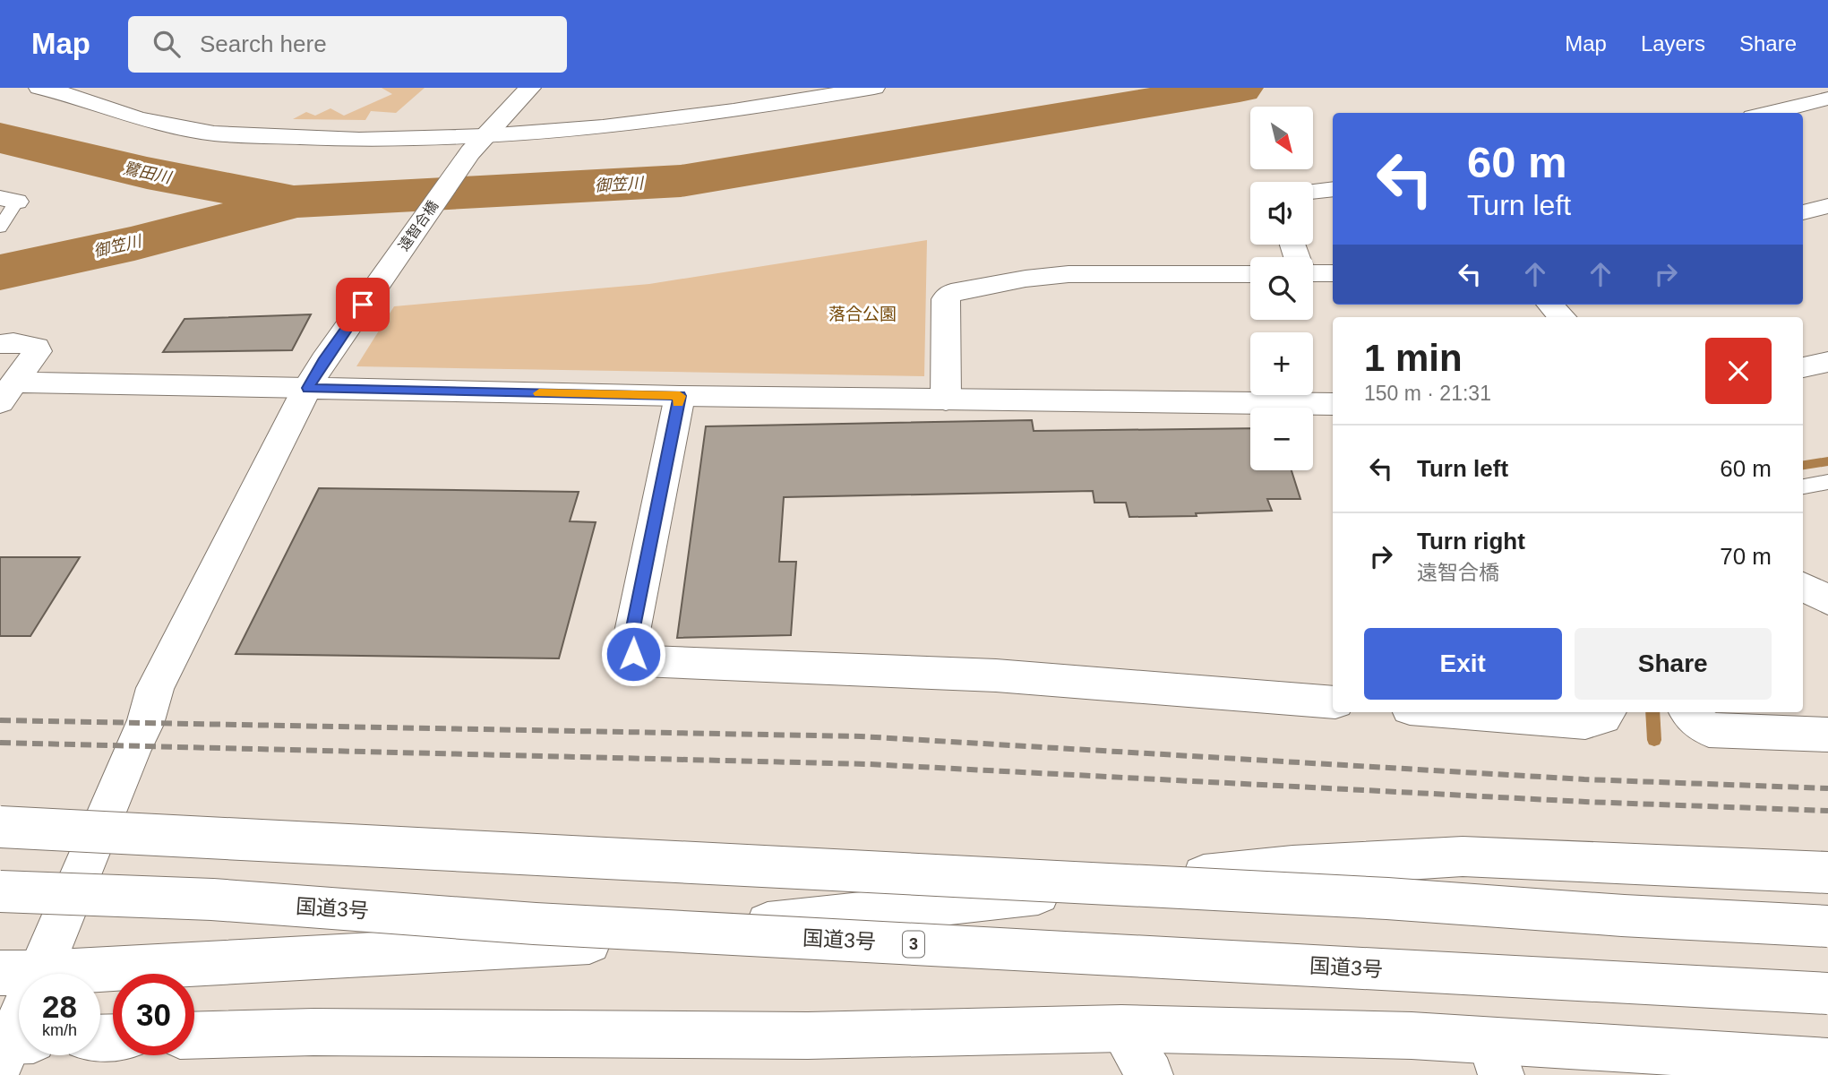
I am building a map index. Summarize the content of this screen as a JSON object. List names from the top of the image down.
{
  "streets": {
    "main road": ["遠智合橋", "国道3号", "3"]
  },
  "water": ["鷺田川", "御笠川"],
  "parks": ["落合公園"],
  "north": "bottom right",
  "page": {
    "header": "Map",
    "search": "Search here",
    "nav": ["Map", "Layers", "Share"],
    "map_buttons": ["+", "−"],
    "turn": ["60 m", "Turn left"],
    "heading": ["1 min", "150 m · 21:31"],
    "list": [
      {
        "name": "Turn left",
        "value": "60 m"
      },
      {
        "name": "Turn right",
        "note": "遠智合橋",
        "value": "70 m"
      }
    ],
    "buttons": ["Exit", "Share"],
    "speed": "28 km/h",
    "limit": "30"
  }
}
